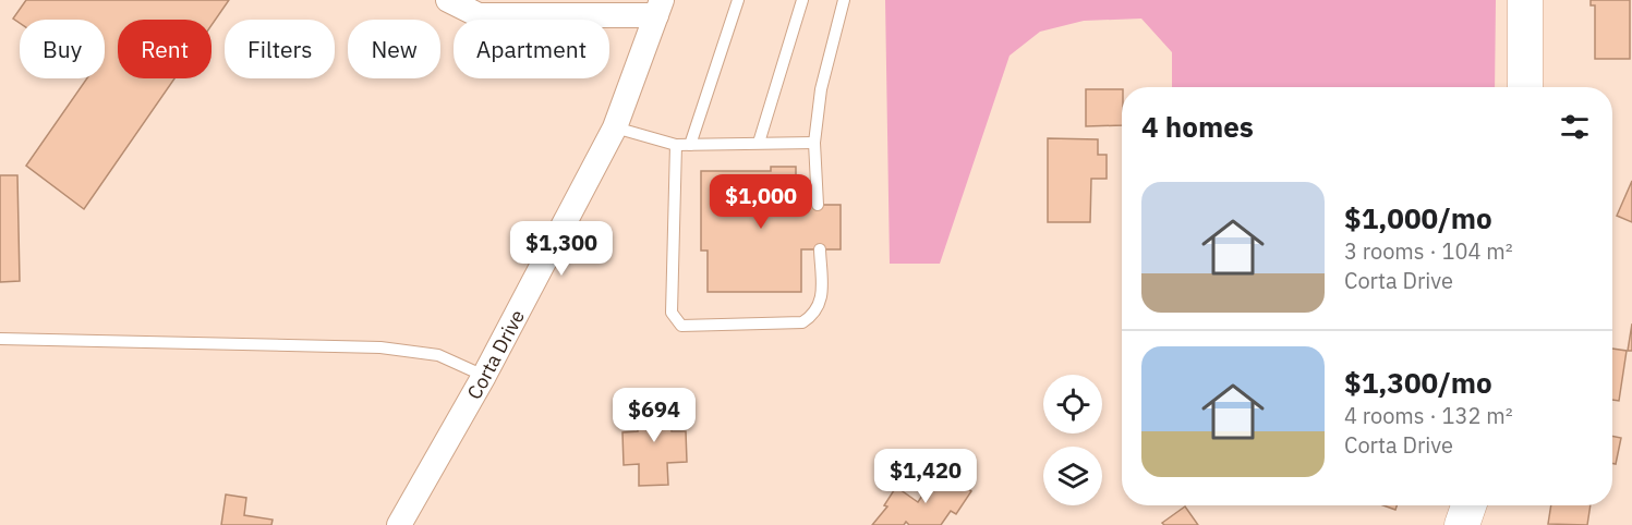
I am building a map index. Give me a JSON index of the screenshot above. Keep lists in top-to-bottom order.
{
  "streets": {
    "street": ["Corta Drive"]
  },
  "page": {
    "chip": [
      "Buy",
      "Rent",
      "Filters",
      "New",
      "Apartment"
    ],
    "heading": "4 homes",
    "list": [
      {
        "name": "$1,000/mo",
        "note": "3 rooms · 104 m² · Corta Drive"
      },
      {
        "name": "$1,300/mo",
        "note": "4 rooms · 132 m² · Corta Drive"
      }
    ],
    "price": [
      "$1,000",
      "$1,300",
      "$694",
      "$1,420"
    ]
  }
}
